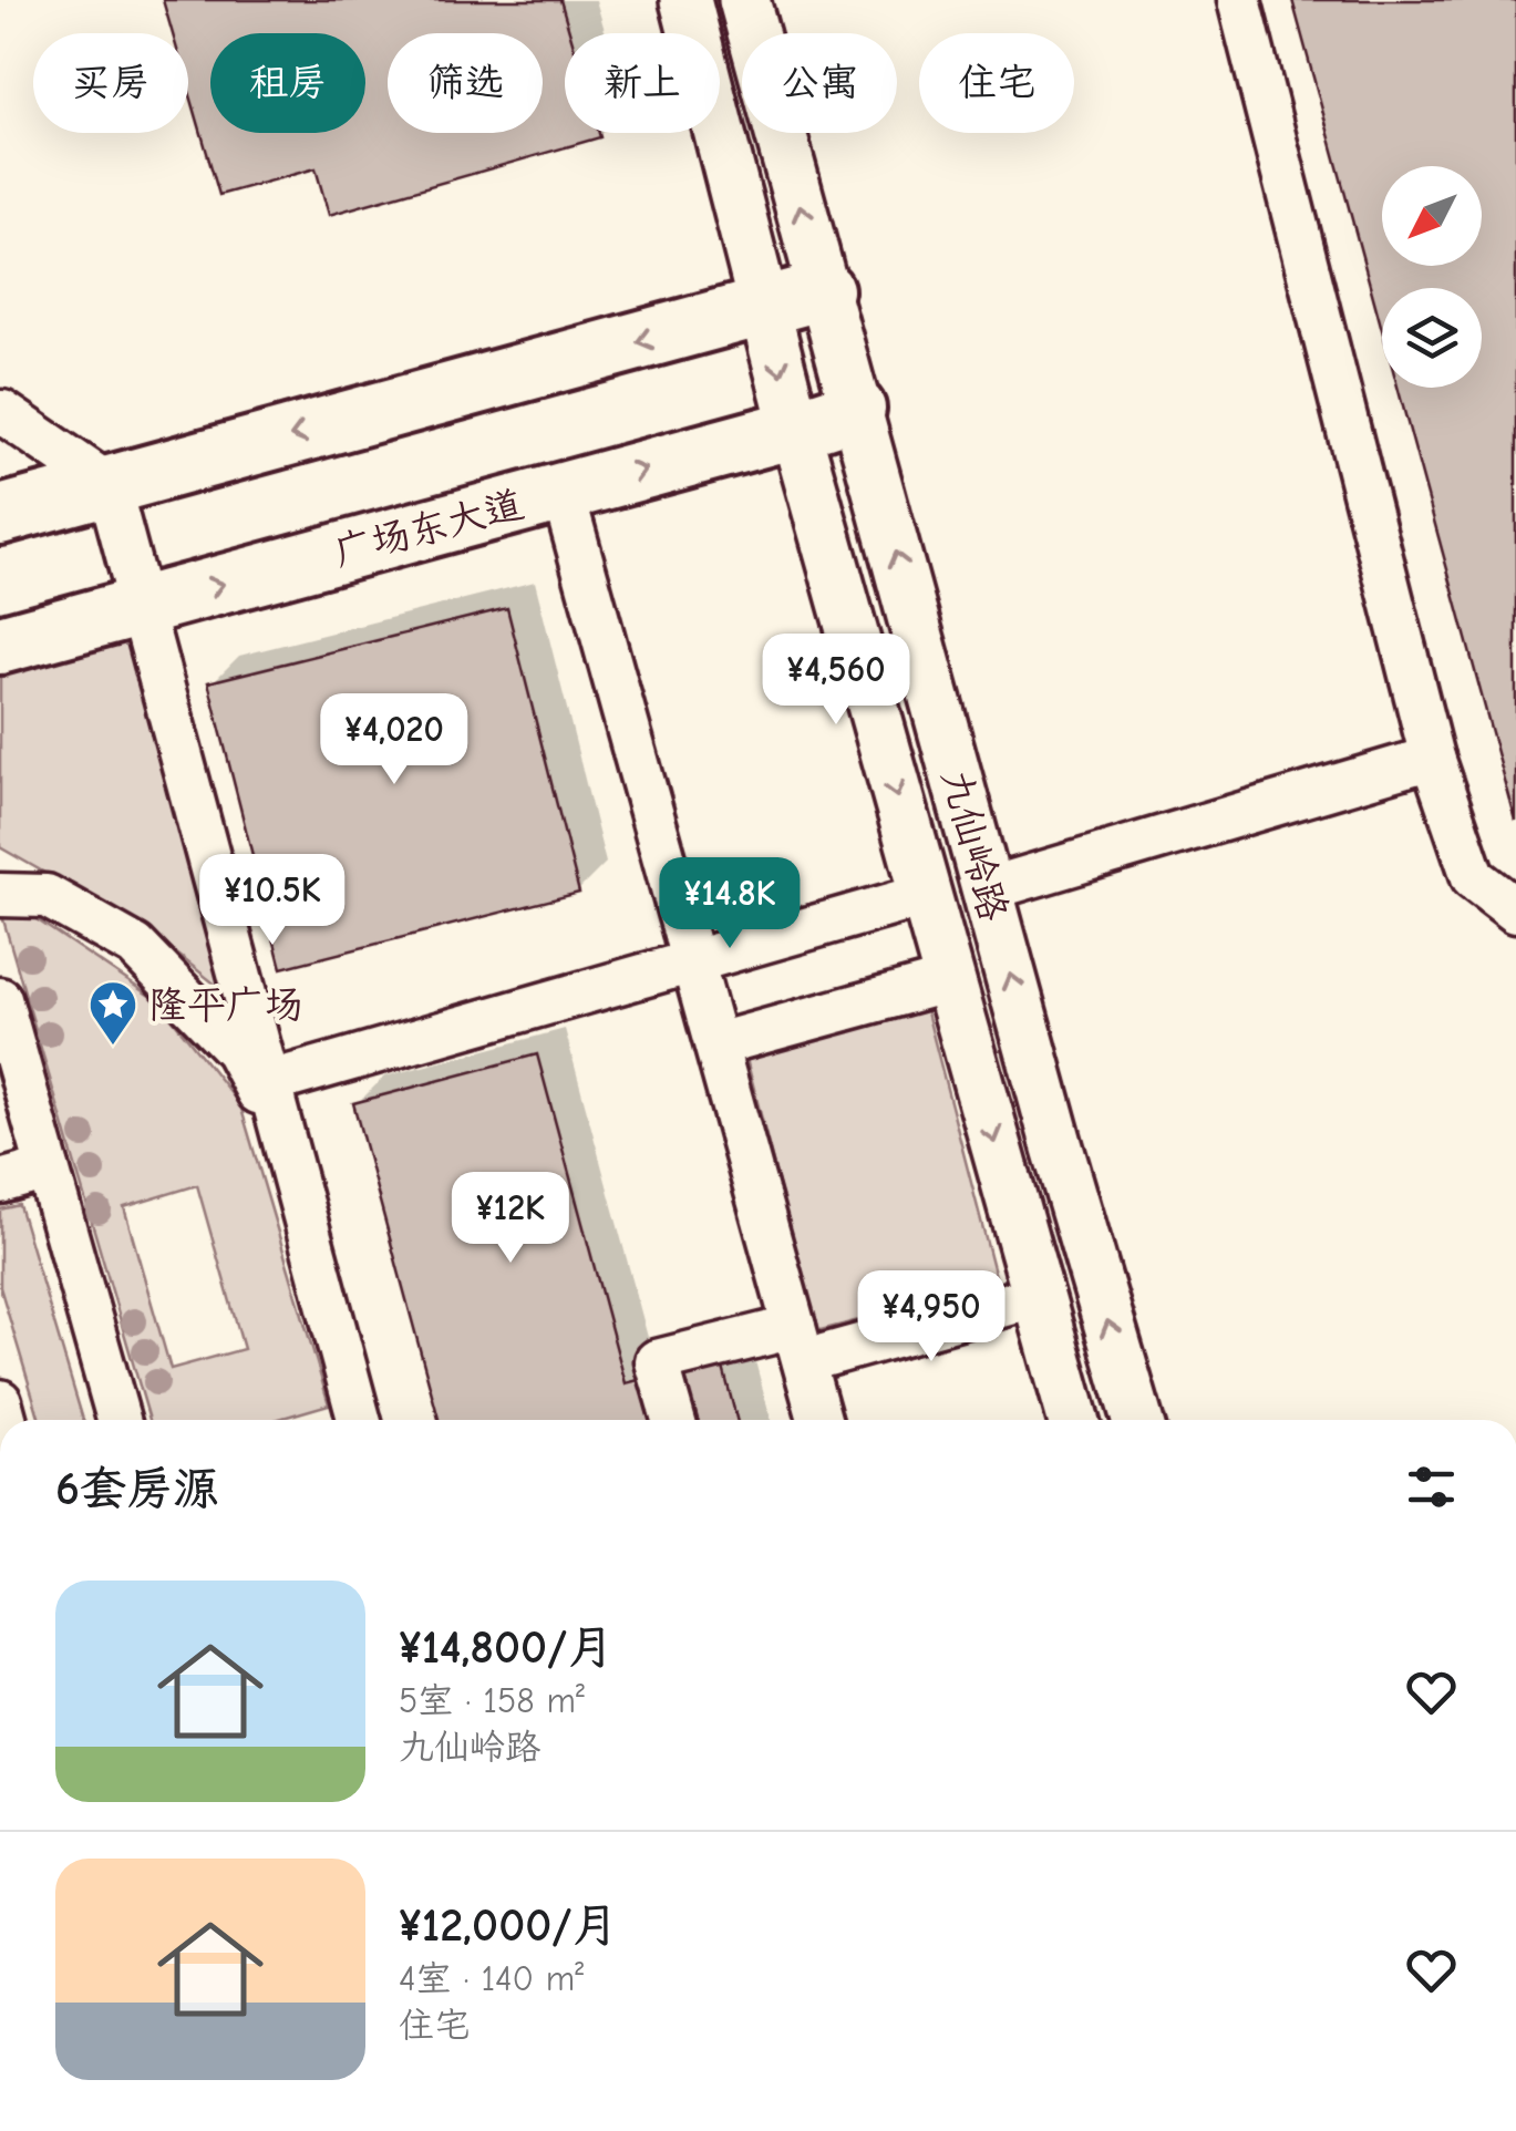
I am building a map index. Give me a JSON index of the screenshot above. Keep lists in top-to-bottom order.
{
  "streets": {
    "main road": ["广场东大道"],
    "street": ["九仙岭路"]
  },
  "crossings": [
    ["广场东大道", "九仙岭路"]
  ],
  "places": {
    "place": ["隆平广场"]
  },
  "north": "bottom left",
  "page": {
    "chip": [
      "买房",
      "租房",
      "筛选",
      "新上",
      "公寓",
      "住宅"
    ],
    "price": [
      "¥4,560",
      "¥4,020",
      "¥10.5K",
      "¥14.8K",
      "¥12K",
      "¥4,950"
    ],
    "heading": "6套房源",
    "list": [
      {
        "name": "¥14,800/月",
        "note": "5室 · 158 m² · 九仙岭路"
      },
      {
        "name": "¥12,000/月",
        "note": "4室 · 140 m² · 住宅"
      }
    ]
  }
}
